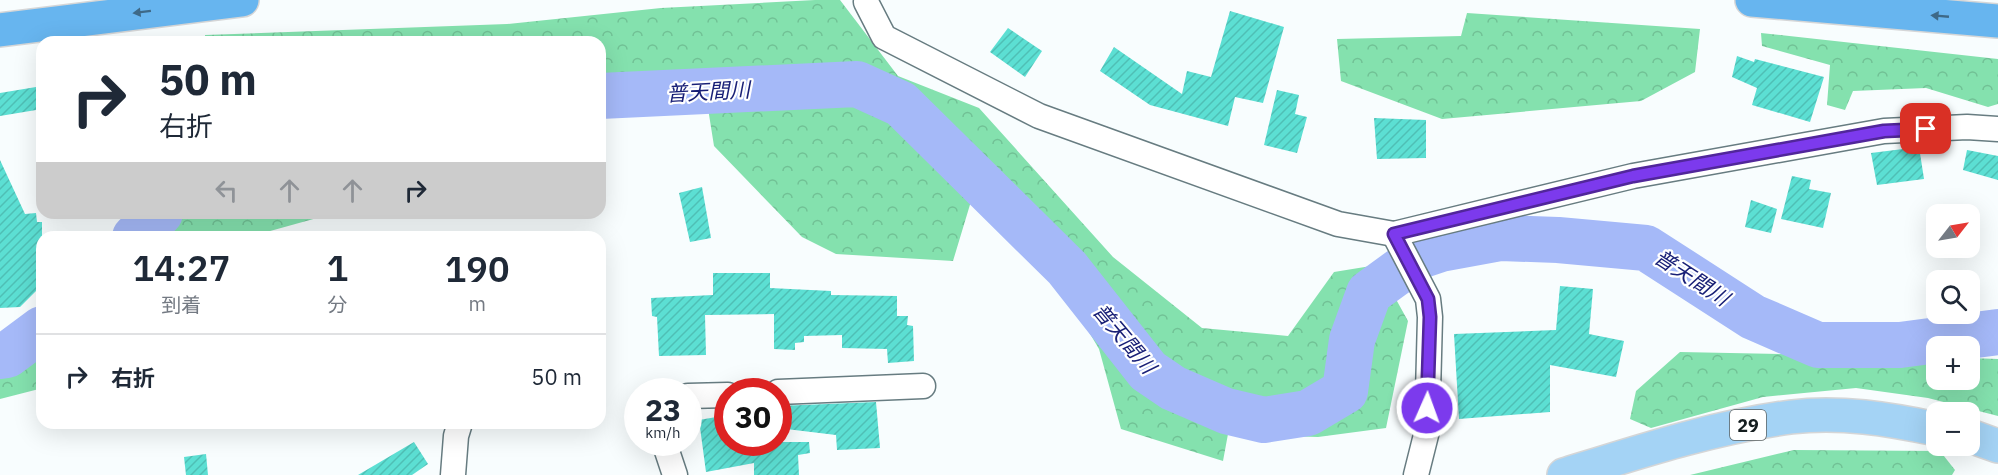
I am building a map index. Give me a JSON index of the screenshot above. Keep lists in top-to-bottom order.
{
  "streets": {
    "main road": ["29"]
  },
  "water": ["普天間川"],
  "north": "top right",
  "page": {
    "turn": ["50 m", "右折"],
    "map_buttons": ["+", "−"],
    "eta": [
      "14:27",
      "到着",
      "1",
      "分",
      "190",
      "m"
    ],
    "list": [
      {
        "name": "右折",
        "value": "50 m"
      }
    ],
    "speed": "23 km/h",
    "limit": "30"
  }
}
